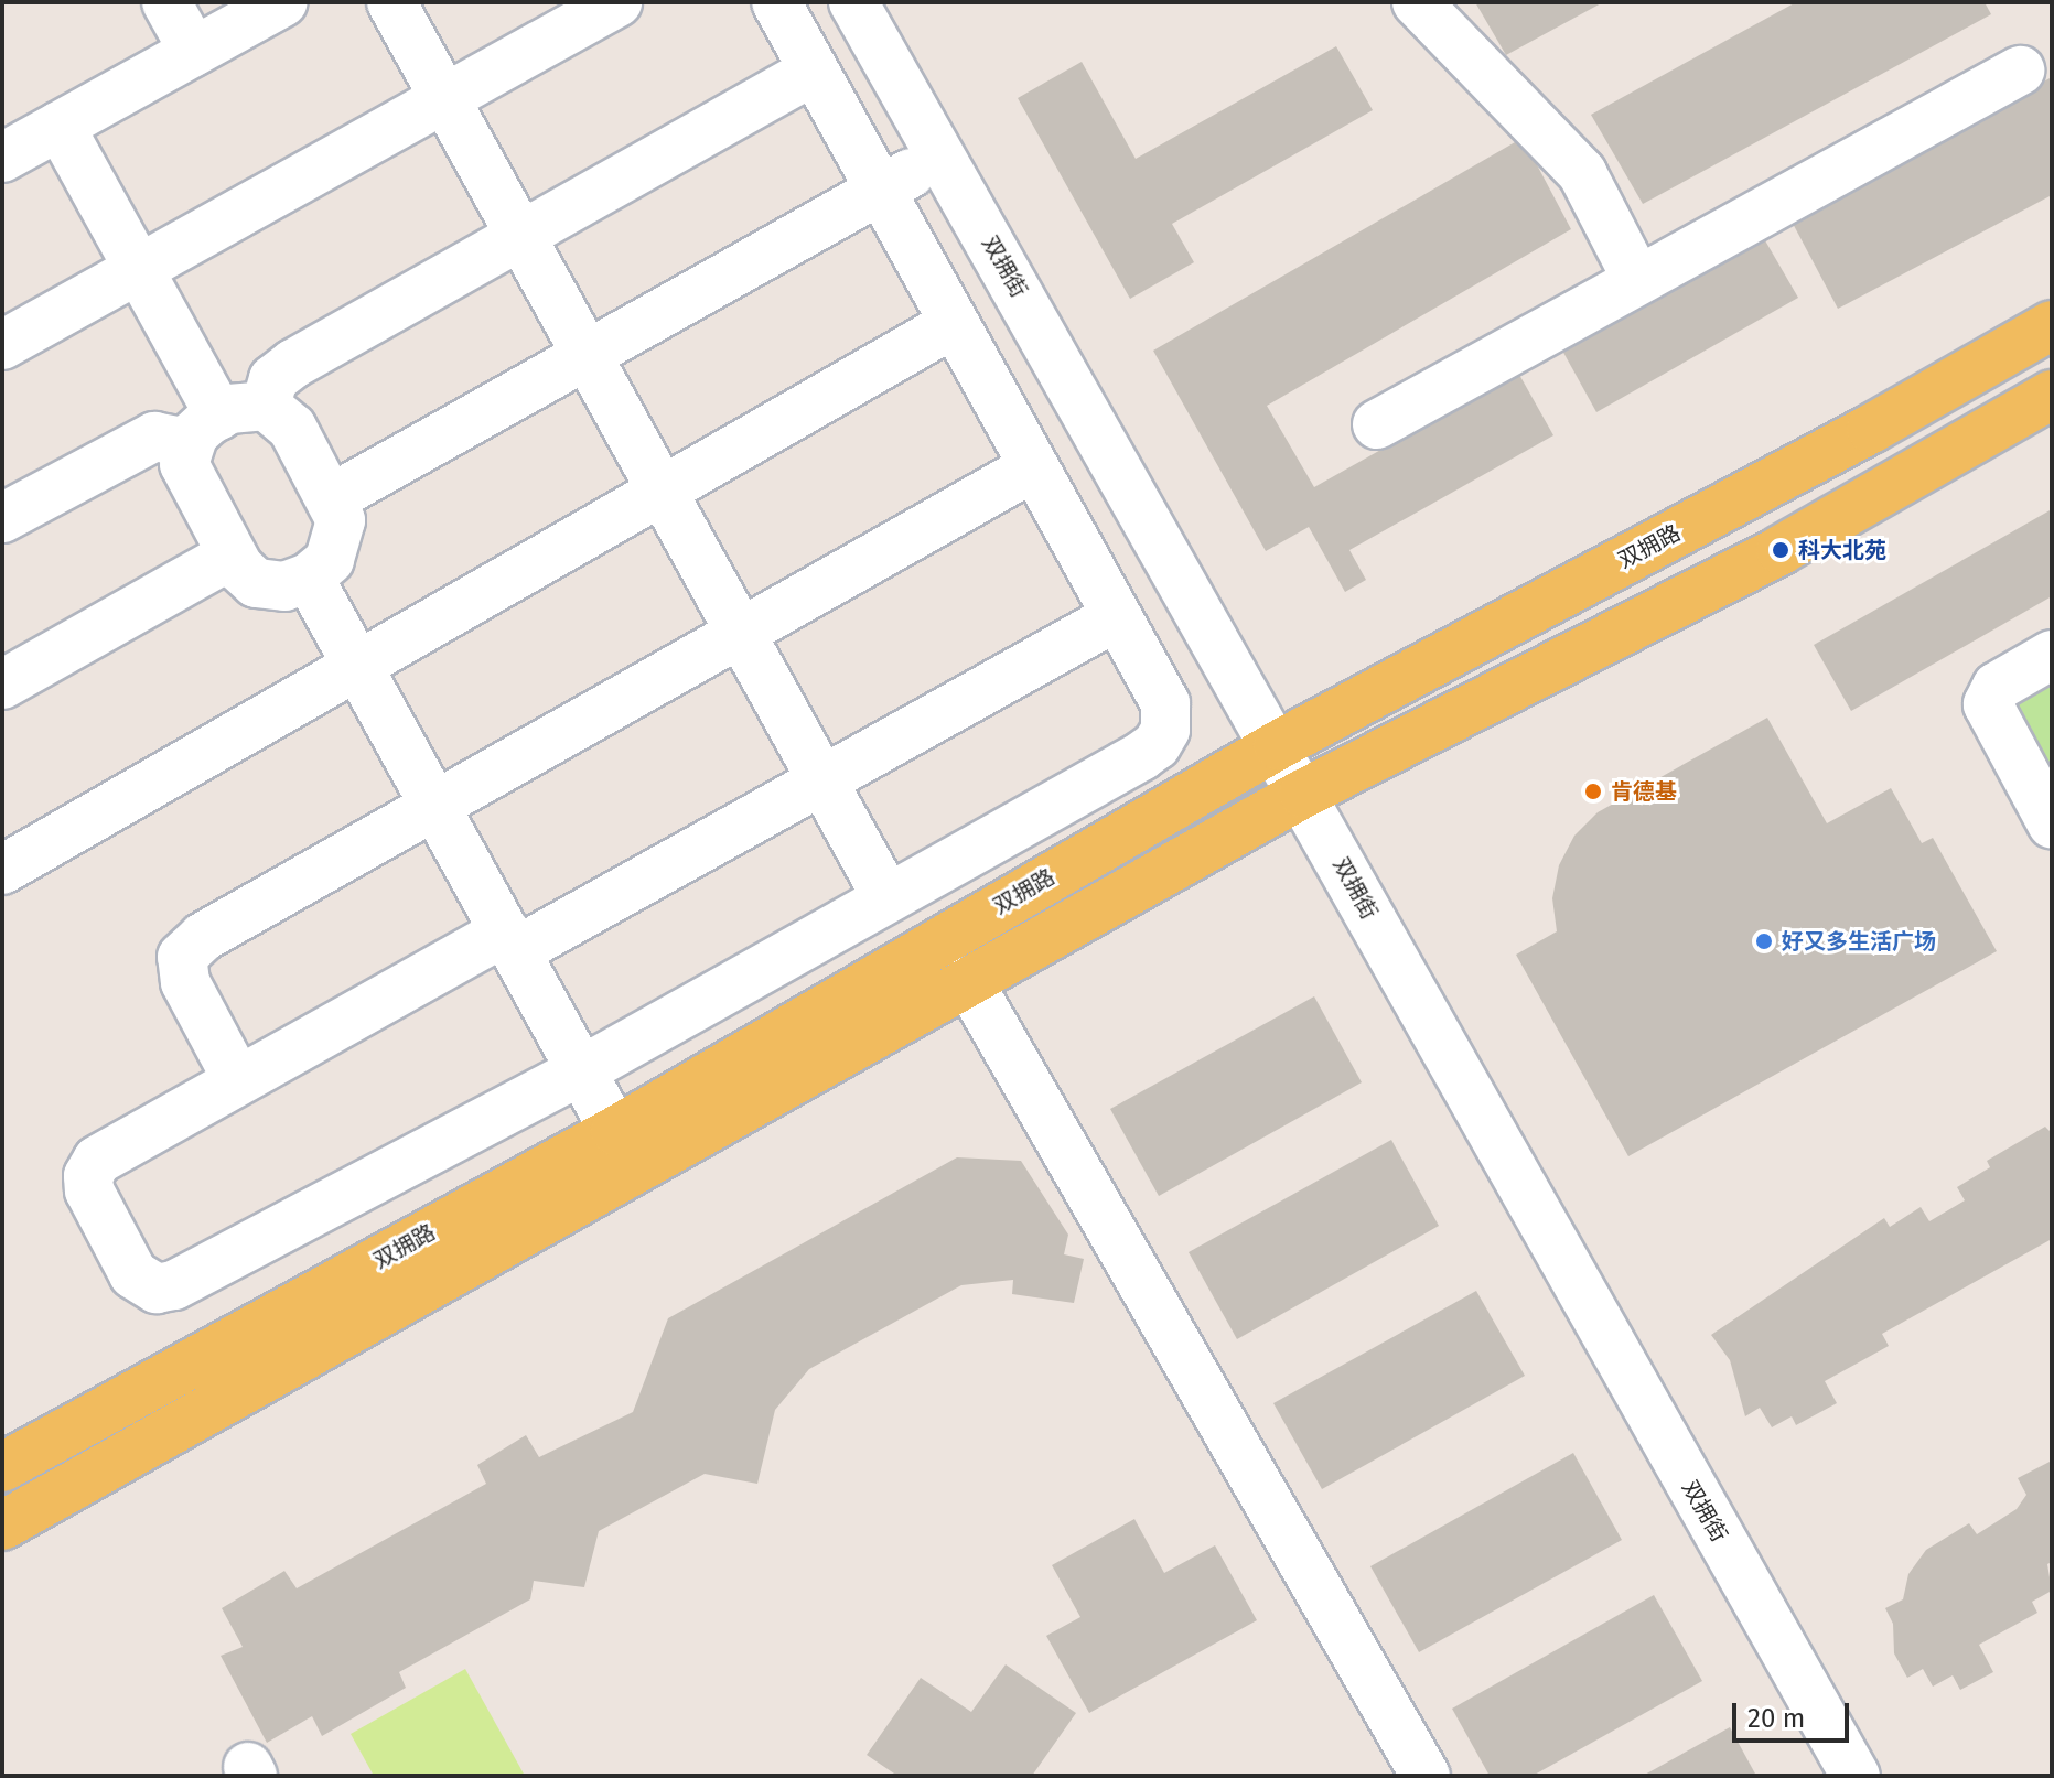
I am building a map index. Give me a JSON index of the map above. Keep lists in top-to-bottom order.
{
  "streets": {
    "main road": ["双拥路"],
    "street": ["双拥街"]
  },
  "crossings": [
    ["双拥街", "双拥路"]
  ],
  "places": ["科大北苑", "肯德基", "好又多生活广场"],
  "scale_bar": "20 m"
}
